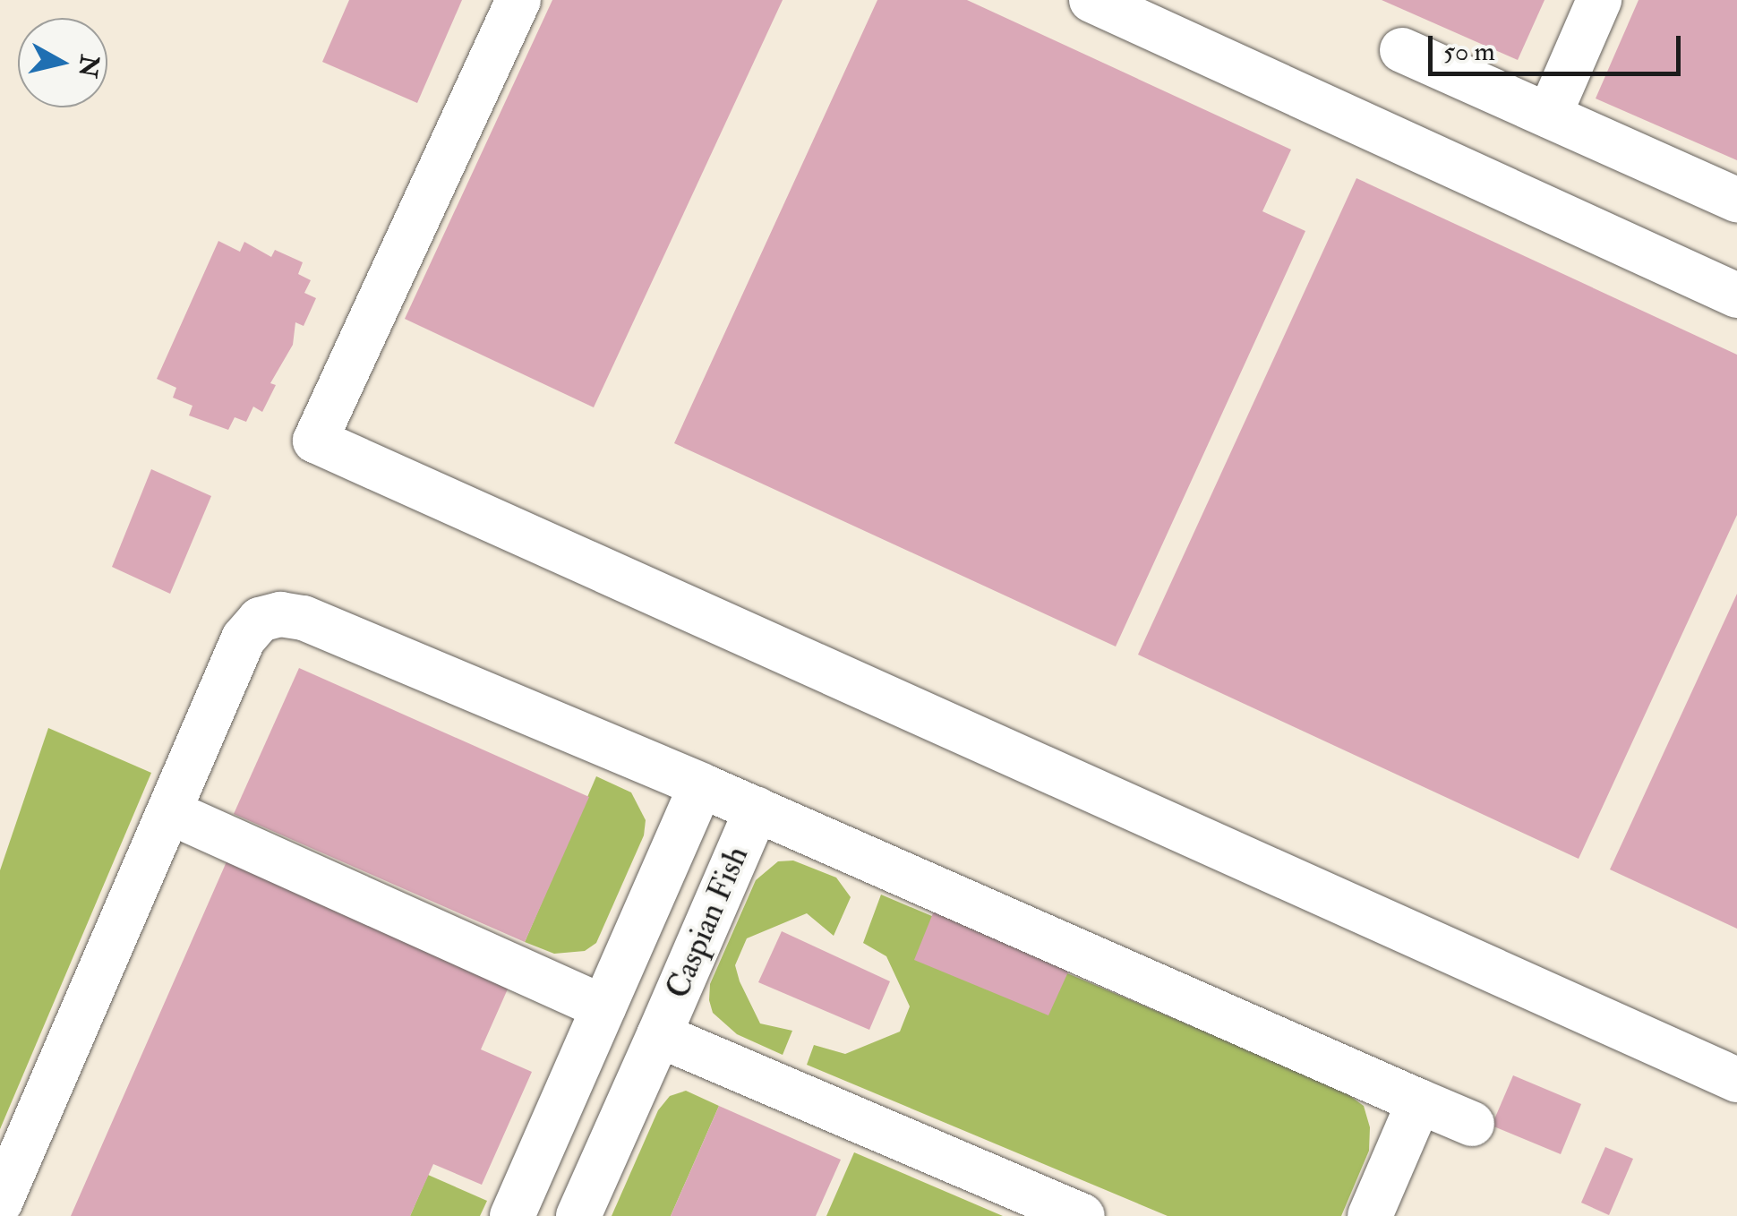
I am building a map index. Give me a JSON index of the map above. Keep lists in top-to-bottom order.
{
  "streets": {
    "street": ["Caspian Fish"]
  },
  "scale_bar": "50 m",
  "north": "right"
}
